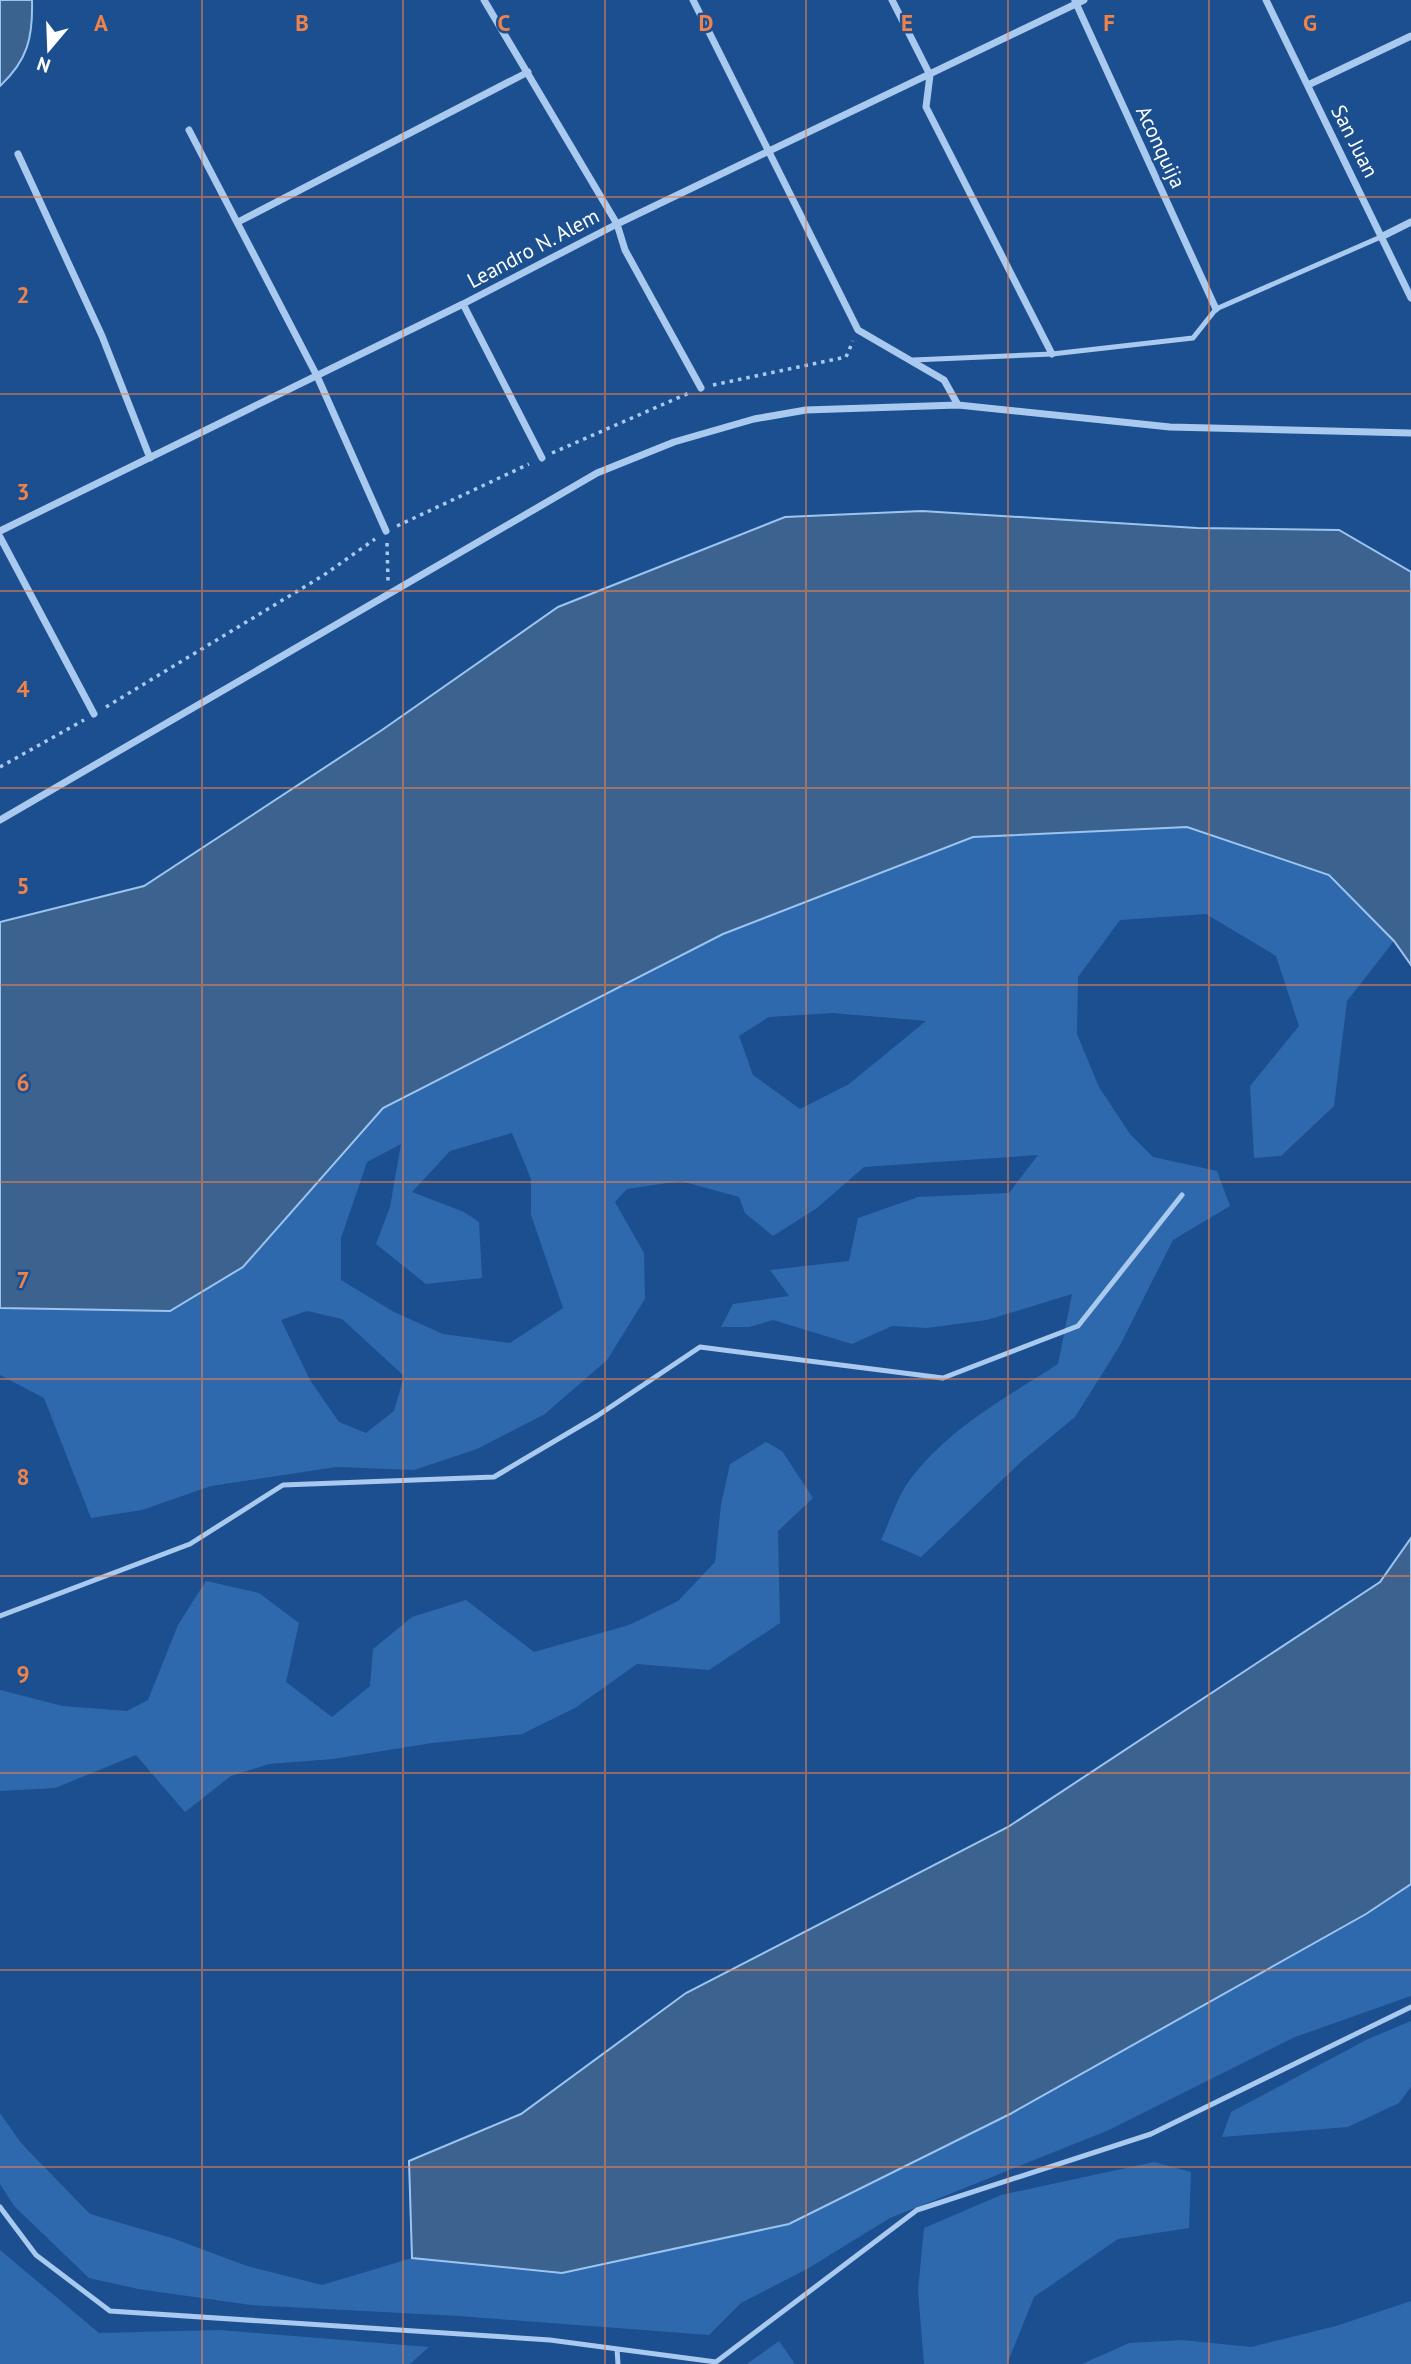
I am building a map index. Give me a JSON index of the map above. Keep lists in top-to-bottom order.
{
  "streets": {
    "street": ["San Juan", "Aconquija", "Leandro N. Alem"]
  },
  "crossings": [
    ["Aconquija", "Leandro N. Alem"]
  ],
  "north": "bottom",
  "grid": {
    "columns": [
      "A",
      "B",
      "C",
      "D",
      "E",
      "F",
      "G"
    ],
    "rows": [
      "2",
      "3",
      "4",
      "5",
      "6",
      "7",
      "8",
      "9"
    ]
  }
}
